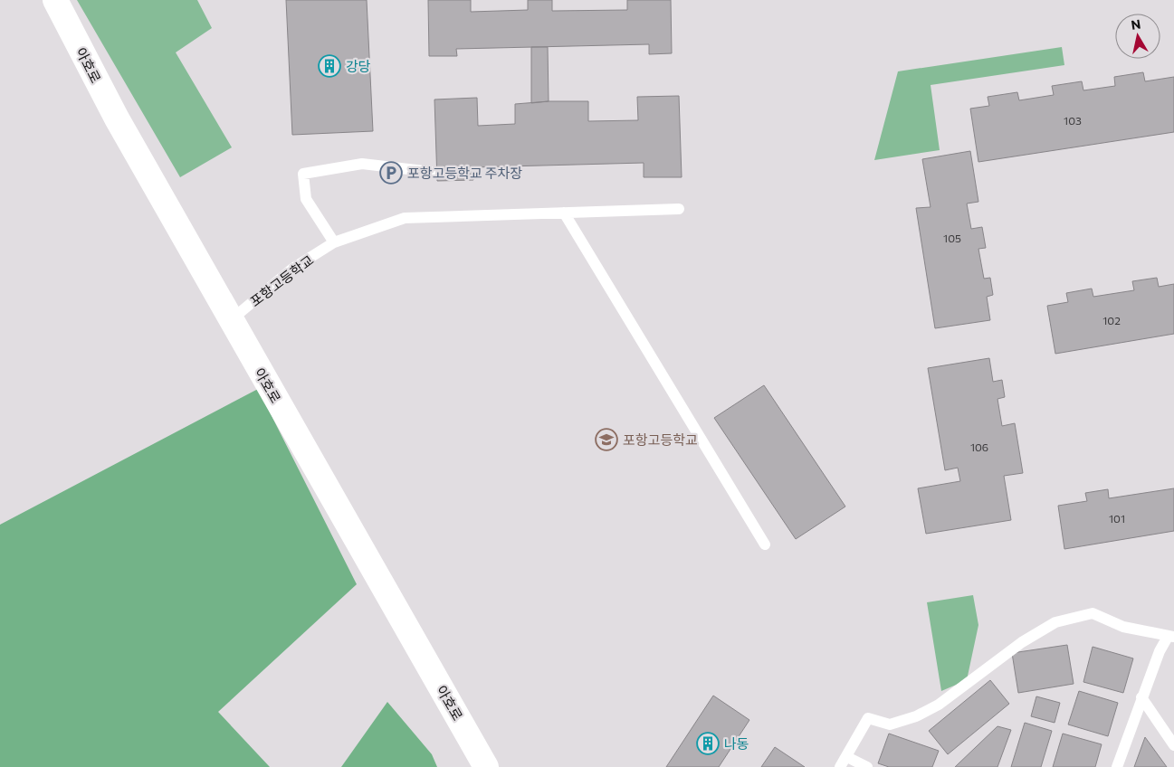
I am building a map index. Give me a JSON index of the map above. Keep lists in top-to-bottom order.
{
  "streets": {
    "main road": ["아호로"],
    "lane": ["포항고등학교"]
  },
  "crossings": [
    ["아호로", "포항고등학교"]
  ],
  "places": {
    "building": ["강당", "나동"],
    "parking": ["포항고등학교 주차장"],
    "school or university": ["포항고등학교"]
  },
  "house_numbers": [
    "103",
    "105",
    "102",
    "106",
    "101"
  ],
  "north": "top"
}
